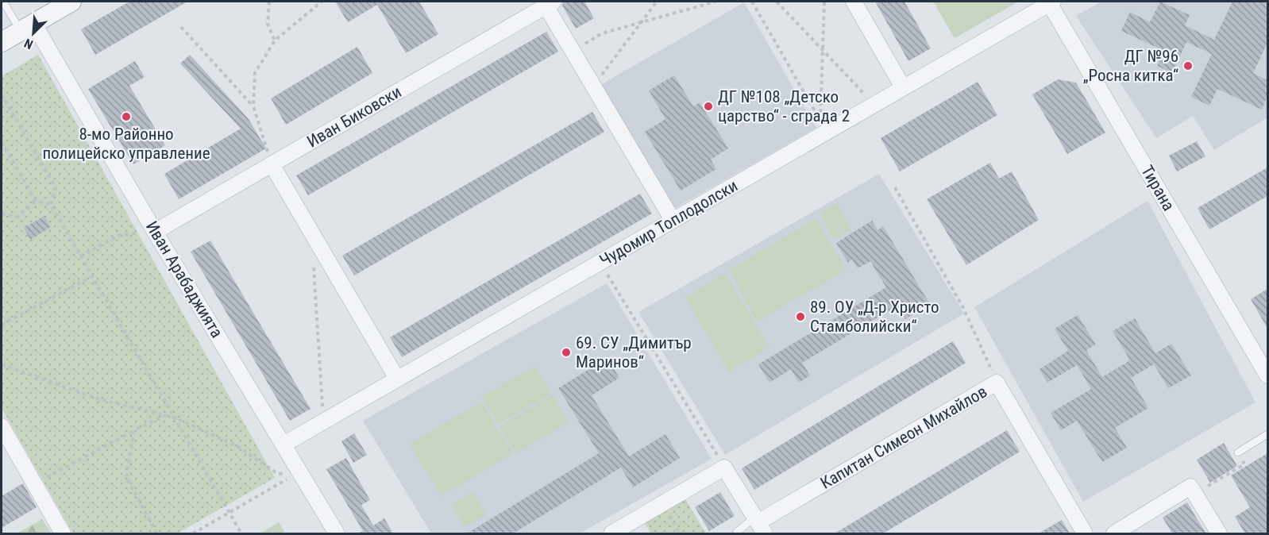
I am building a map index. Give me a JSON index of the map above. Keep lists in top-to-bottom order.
{
  "streets": {
    "street": [
      "Иван Биковски",
      "Тирана",
      "Чудомир Топлодолски",
      "Иван Арабаджията",
      "Капитан Симеон Михайлов"
    ]
  },
  "crossings": [
    ["Иван Биковски", "Иван Арабаджията"],
    ["Тирана", "Чудомир Топлодолски"],
    ["Чудомир Топлодолски", "Иван Арабаджията"]
  ],
  "places": [
    "ДГ №96 „Росна китка“",
    "ДГ №108 „Детско царство“ - сграда 2",
    "8-мо Районно полицейско управление",
    "89. ОУ „Д-р Христо Стамболийски“",
    "69. СУ „Димитър Маринов“"
  ],
  "north": "bottom left"
}
